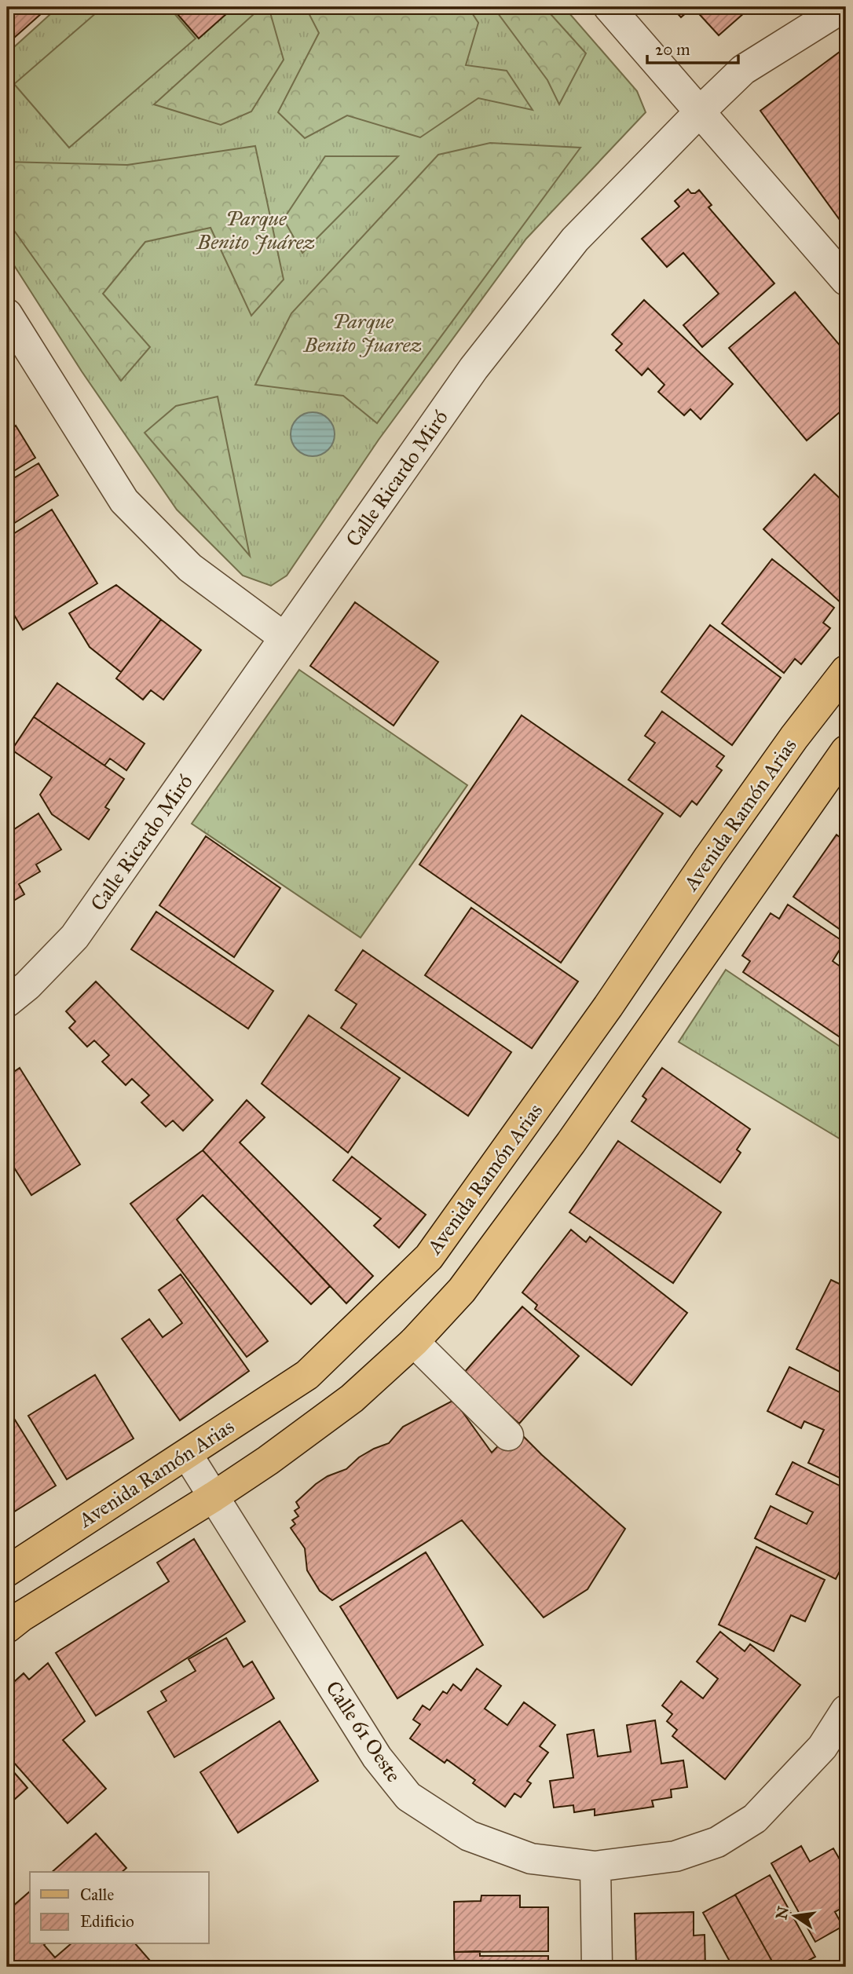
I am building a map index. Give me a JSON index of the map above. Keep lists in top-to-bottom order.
{
  "streets": {
    "main road": ["Avenida Ramón Arias"],
    "street": ["Calle Ricardo Miró", "Calle 61 Oeste"]
  },
  "crossings": [
    ["Avenida Ramón Arias", "Calle 61 Oeste"]
  ],
  "parks": ["Parque Benito Juárez", "Parque Benito Juarez"],
  "legend": ["Calle", "Edificio"],
  "scale_bar": "20 m",
  "north": "left"
}
